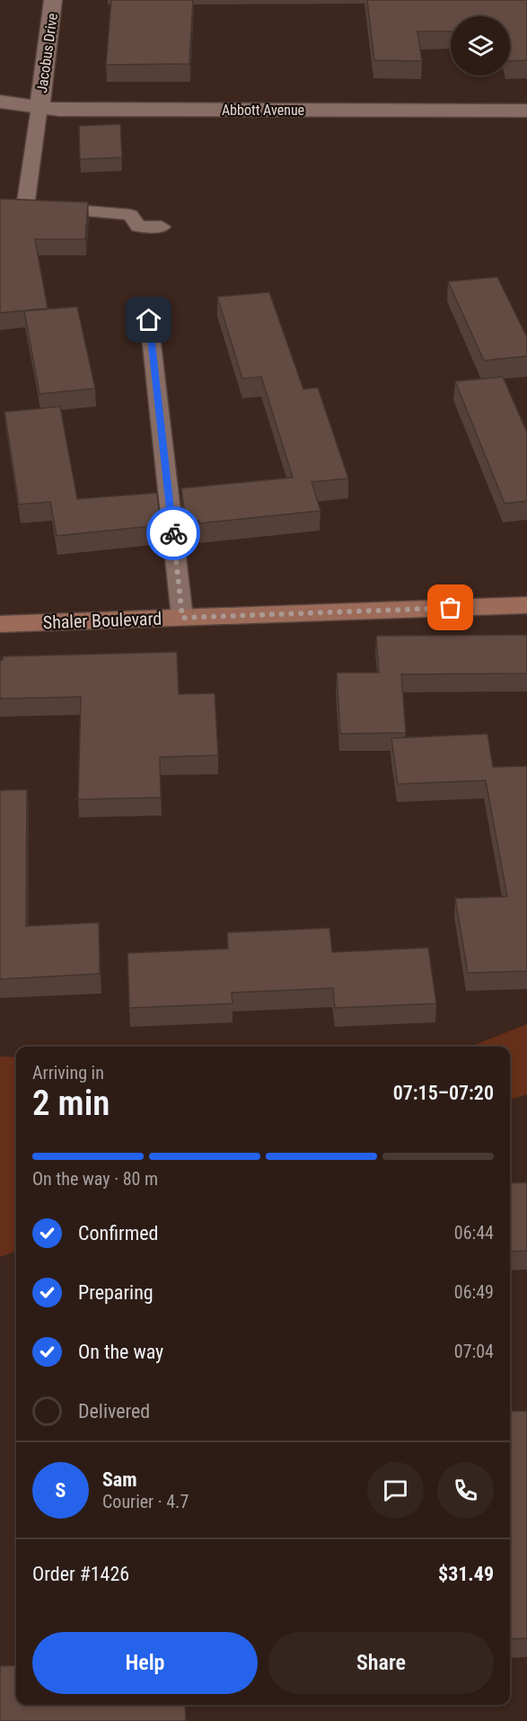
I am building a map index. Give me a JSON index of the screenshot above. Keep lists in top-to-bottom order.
{
  "streets": {
    "street": ["Jacobus Drive", "Abbott Avenue", "Shaler Boulevard"]
  },
  "crossings": [
    ["Jacobus Drive", "Abbott Avenue"]
  ],
  "page": {
    "heading": ["2 min", "Arriving in", "07:15–07:20"],
    "panel": [
      "Sam",
      "Courier · 4.7",
      "Order #1426",
      "$31.49"
    ],
    "bar": "On the way · 80 m",
    "list": [
      ["Confirmed", "06:44"],
      ["Preparing", "06:49"],
      ["On the way", "07:04"],
      "Delivered"
    ],
    "round": "S",
    "buttons": ["Help", "Share"]
  }
}
